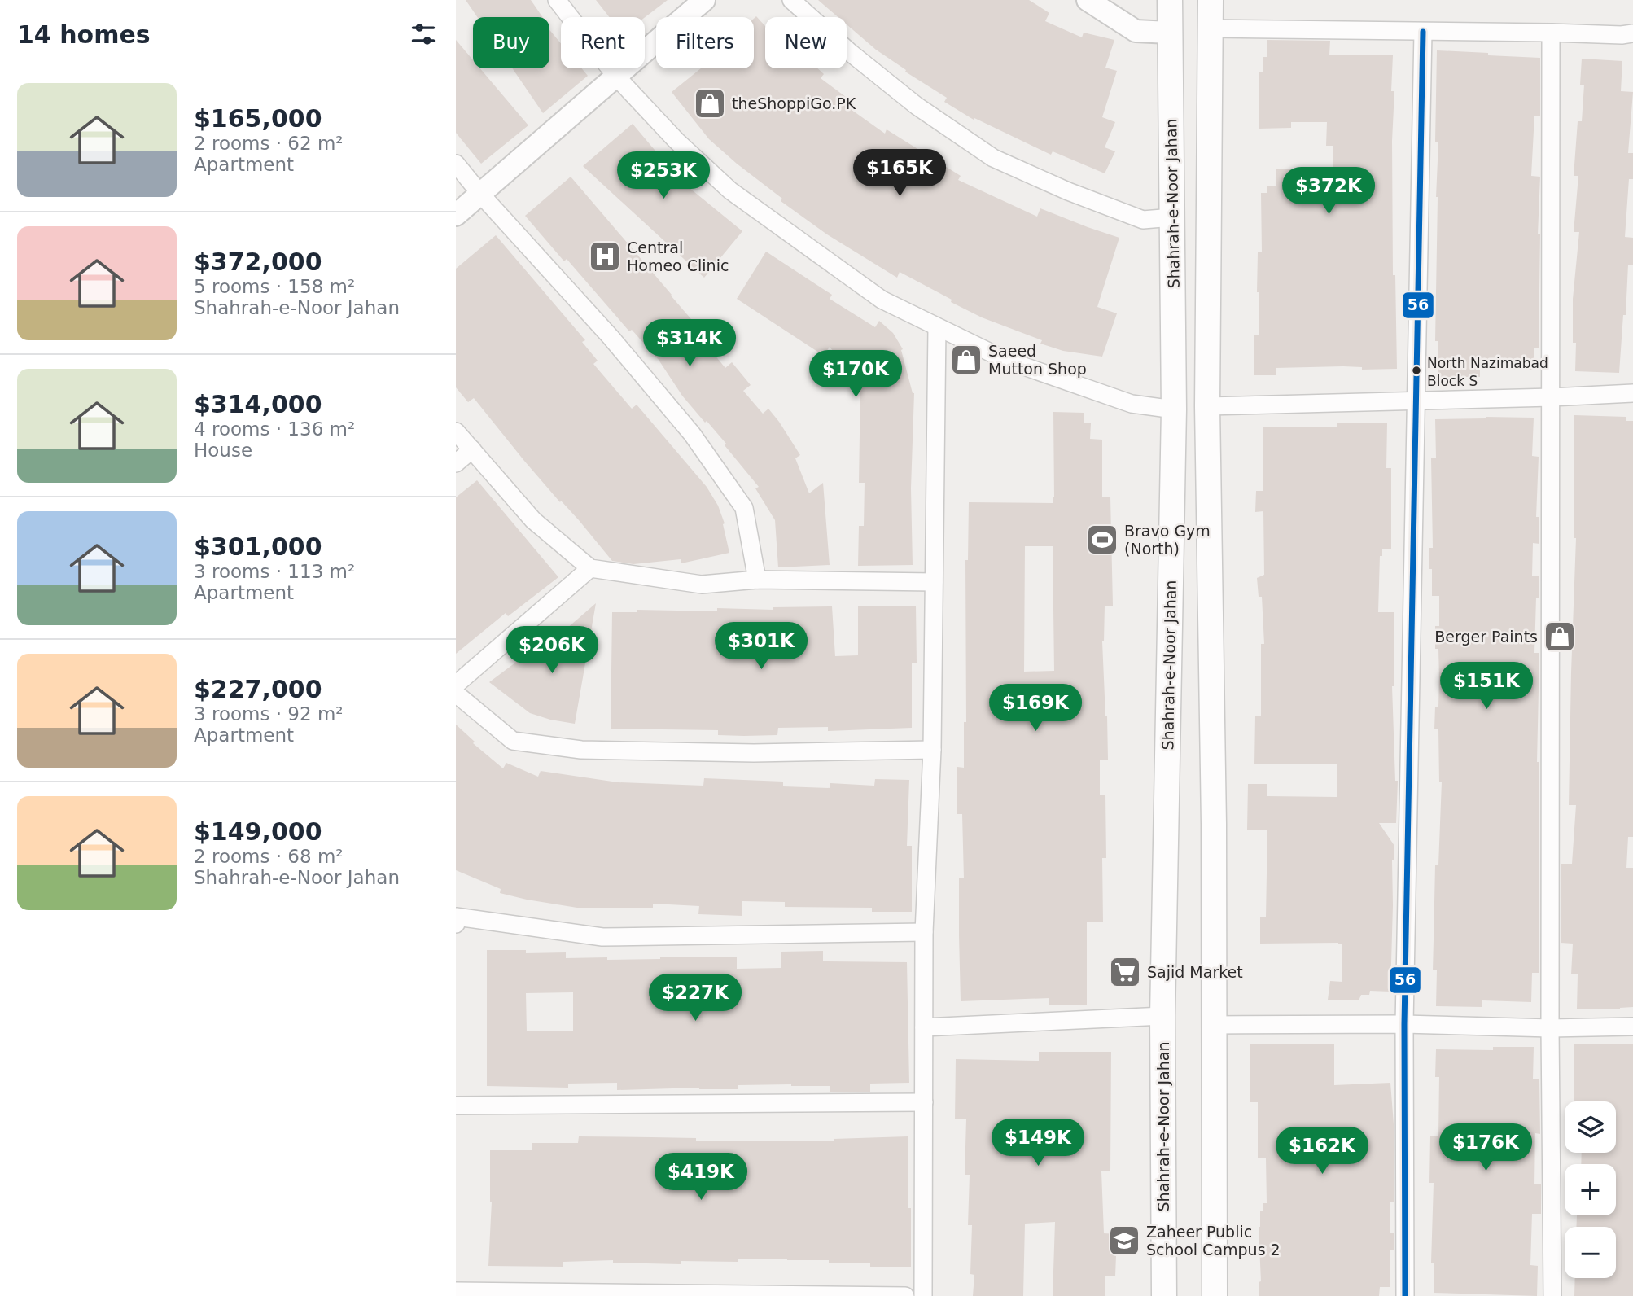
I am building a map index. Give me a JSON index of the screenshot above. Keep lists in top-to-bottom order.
{
  "streets": {
    "main road": ["Shahrah-e-Noor Jahan"]
  },
  "places": {
    "shop": ["theShoppiGo.PK", "Saeed Mutton Shop", "Berger Paints"],
    "hospital": ["Central Homeo Clinic"],
    "other": ["North Nazimabad Block S"],
    "sports": ["Bravo Gym (North)"],
    "supermarket": ["Sajid Market"],
    "school or university": ["Zaheer Public School Campus 2"]
  },
  "lines": ["transit line 56"],
  "page": {
    "heading": "14 homes",
    "chip": [
      "Buy",
      "Rent",
      "Filters",
      "New"
    ],
    "list": [
      {
        "name": "$165,000",
        "note": "2 rooms · 62 m² · Apartment"
      },
      {
        "name": "$372,000",
        "note": "5 rooms · 158 m² · Shahrah-e-Noor Jahan"
      },
      {
        "name": "$314,000",
        "note": "4 rooms · 136 m² · House"
      },
      {
        "name": "$301,000",
        "note": "3 rooms · 113 m² · Apartment"
      },
      {
        "name": "$227,000",
        "note": "3 rooms · 92 m² · Apartment"
      },
      {
        "name": "$149,000",
        "note": "2 rooms · 68 m² · Shahrah-e-Noor Jahan"
      }
    ],
    "price": [
      "$165K",
      "$253K",
      "$372K",
      "$314K",
      "$170K",
      "$301K",
      "$206K",
      "$151K",
      "$169K",
      "$227K",
      "$149K",
      "$176K",
      "$162K",
      "$419K"
    ],
    "map_buttons": ["+", "−"]
  }
}
